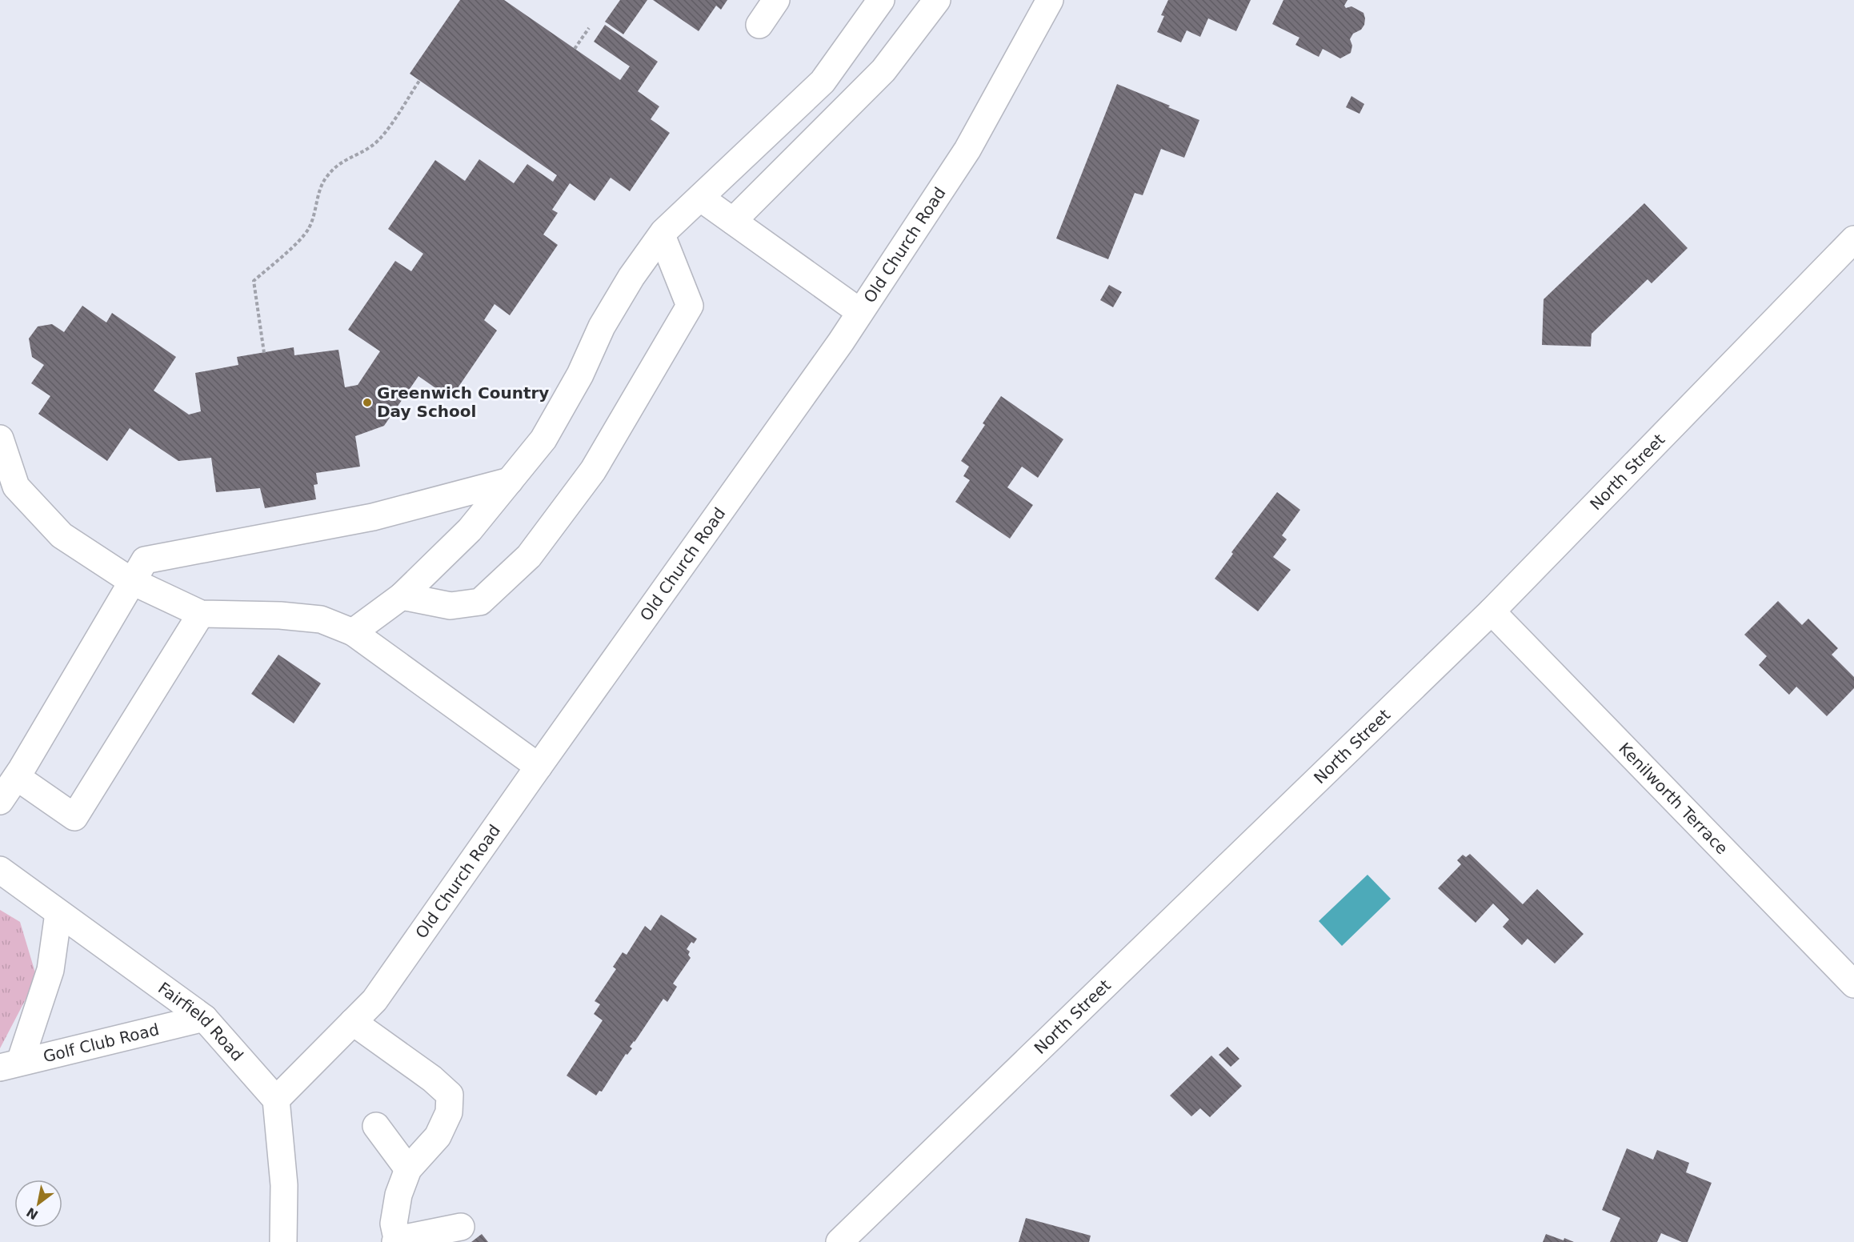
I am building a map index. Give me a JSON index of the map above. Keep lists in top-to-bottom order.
{
  "streets": {
    "street": [
      "Old Church Road",
      "North Street",
      "Kenilworth Terrace",
      "Fairfield Road",
      "Golf Club Road"
    ]
  },
  "crossings": [
    ["Old Church Road", "Fairfield Road"],
    ["North Street", "Kenilworth Terrace"],
    ["Fairfield Road", "Golf Club Road"]
  ],
  "places": ["Greenwich Country Day School"],
  "north": "bottom left"
}
